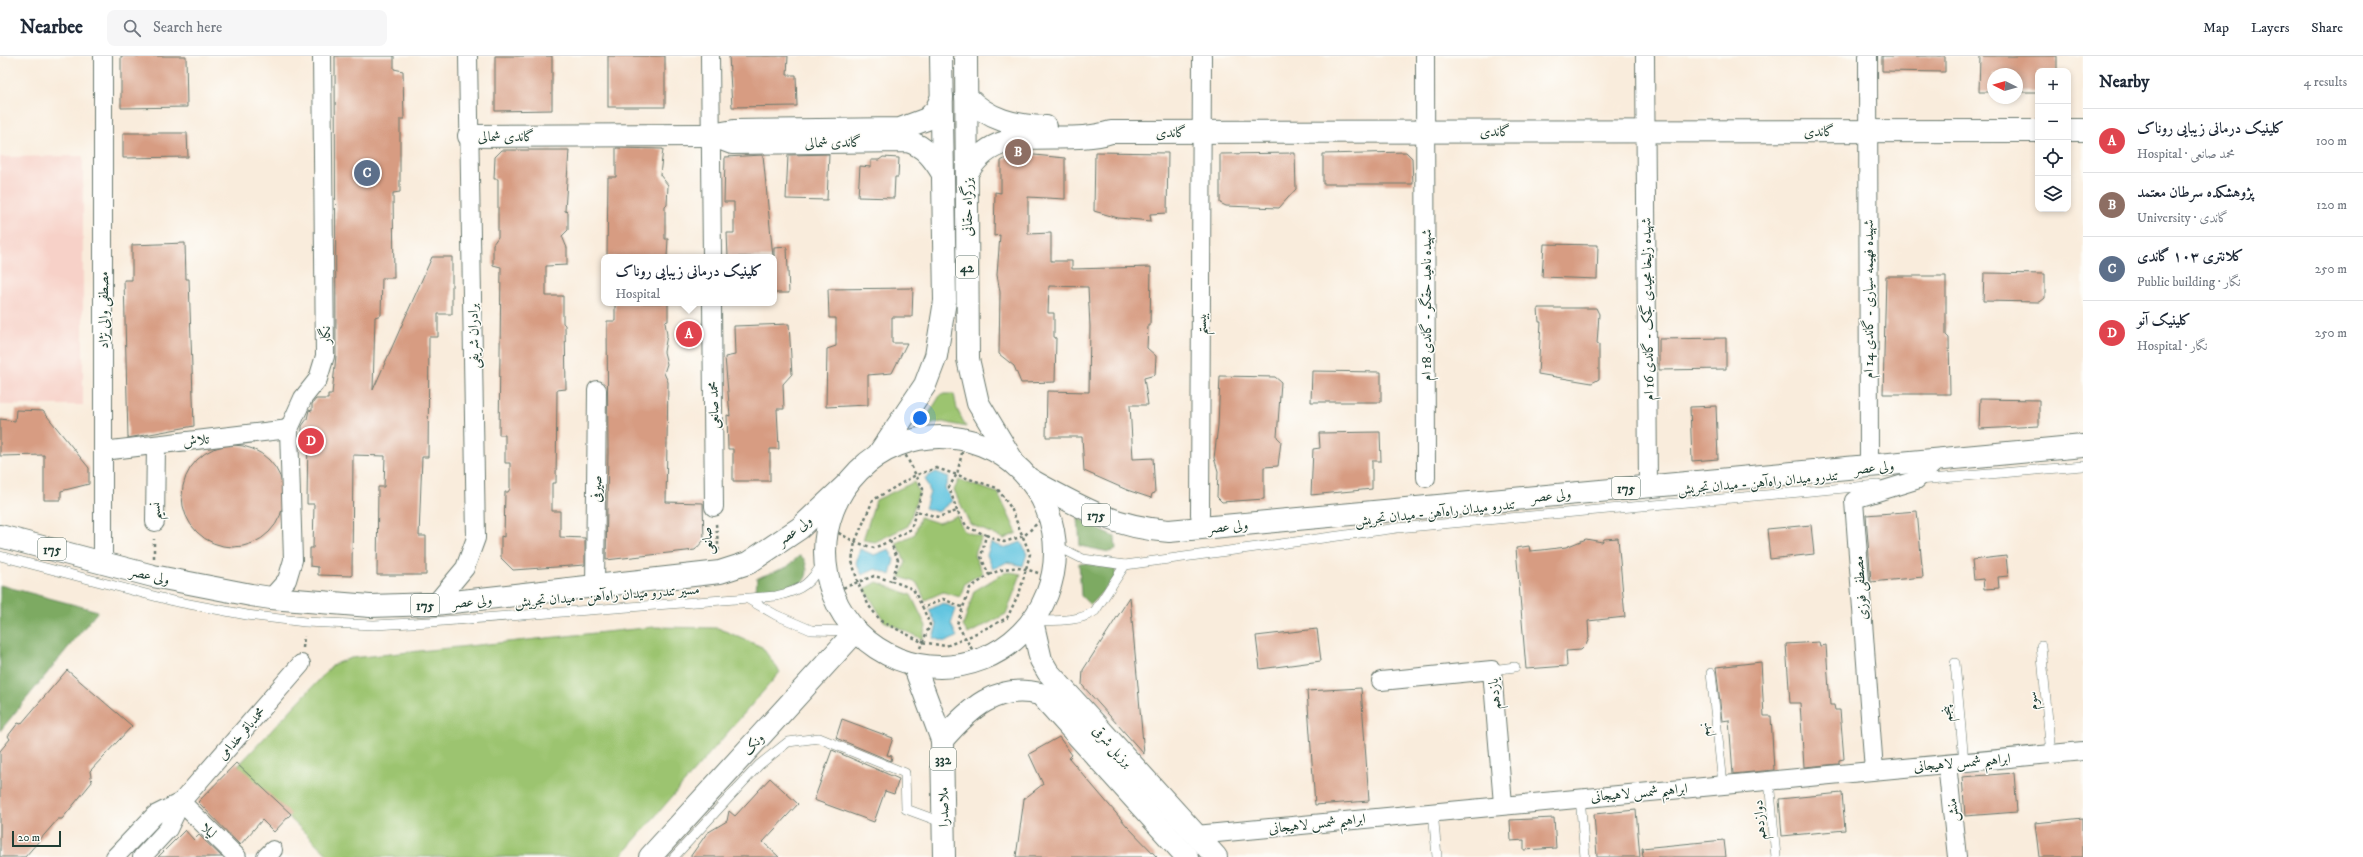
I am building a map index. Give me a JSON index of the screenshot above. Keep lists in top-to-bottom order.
{
  "streets": {
    "main road": [
      "گاندی",
      "گاندی شمالی",
      "بزرگراه حقانی",
      "42",
      "ولی عصر",
      "175",
      "ونک",
      "برزیل شرقی",
      "332",
      "ملاصدرا"
    ],
    "street": [
      "شهیده فهیمه سیاری - گاندی 14 ام",
      "شهیده ناهید حقگو - گاندی 18 ام",
      "شهیده زلیخا مجیدی گجک - گاندی 16 ام",
      "مصطفی والی نژاد",
      "بیستم",
      "نگار",
      "برادران شریفی",
      "محمد صانعی",
      "تلاش",
      "صیرفی",
      "نسیم",
      "مصطفی فوزی",
      "یازدهم",
      "محمدباقر خدامی",
      "ابراهیم شمس لاهیجانی",
      "منش",
      "لیلا"
    ],
    "lane": [
      "تندرو میدان راه‌آهن - میدان تجریش",
      "مسیر تندرو میدان راه‌آهن - میدان تجریش",
      "سوم",
      "پنجم",
      "نهم",
      "دوازدهم"
    ],
    "path": ["صانعی"]
  },
  "crossings": [
    ["گاندی", "بزرگراه حقانی"],
    ["گاندی", "شهیده فهیمه سیاری - گاندی 14 ام"],
    ["گاندی", "شهیده ناهید حقگو - گاندی 18 ام"],
    ["گاندی", "شهیده زلیخا مجیدی گجک - گاندی 16 ام"],
    ["گاندی", "بیستم"],
    ["گاندی شمالی", "بزرگراه حقانی"],
    ["گاندی شمالی", "برادران شریفی"],
    ["بزرگراه حقانی", "ولی عصر"],
    ["بزرگراه حقانی", "تندرو میدان راه‌آهن - میدان تجریش"],
    ["بزرگراه حقانی", "مسیر تندرو میدان راه‌آهن - میدان تجریش"],
    ["بزرگراه حقانی", "ونک"],
    ["بزرگراه حقانی", "برزیل شرقی"],
    ["بزرگراه حقانی", "ملاصدرا"],
    ["شهیده فهیمه سیاری - گاندی 14 ام", "ولی عصر"],
    ["شهیده زلیخا مجیدی گجک - گاندی 16 ام", "ولی عصر"],
    ["مصطفی والی نژاد", "تلاش"],
    ["مصطفی والی نژاد", "ولی عصر"],
    ["نگار", "تلاش"],
    ["نگار", "ولی عصر"],
    ["برادران شریفی", "ولی عصر"],
    ["محمد صانعی", "صانعی"],
    ["تلاش", "نسیم"],
    ["ولی عصر", "صیرفی"],
    ["ولی عصر", "نسیم"],
    ["ولی عصر", "صانعی"],
    ["ولی عصر", "مصطفی فوزی"],
    ["تندرو میدان راه‌آهن - میدان تجریش", "مصطفی فوزی"],
    ["مصطفی فوزی", "ابراهیم شمس لاهیجانی"],
    ["یازدهم", "ابراهیم شمس لاهیجانی"],
    ["سوم", "ابراهیم شمس لاهیجانی"],
    ["پنجم", "ابراهیم شمس لاهیجانی"],
    ["پنجم", "منش"],
    ["نهم", "ابراهیم شمس لاهیجانی"],
    ["محمدباقر خدامی", "لیلا"],
    ["برزیل شرقی", "ابراهیم شمس لاهیجانی"],
    ["برزیل شرقی", "ملاصدرا"],
    ["ابراهیم شمس لاهیجانی", "منش"],
    ["ابراهیم شمس لاهیجانی", "دوازدهم"]
  ],
  "scale_bar": "20 m",
  "north": "left",
  "page": {
    "header": "Nearbee",
    "search": "Search here",
    "nav": ["Map", "Layers", "Share"],
    "heading": ["Nearby", "4 results"],
    "map_buttons": ["+", "−"],
    "list": [
      {
        "mark": "A",
        "name": "کلینیک درمانی زیبایی روناک",
        "note": "Hospital · محمد صانعی",
        "value": "100 m"
      },
      {
        "mark": "B",
        "name": "پژوهشکده سرطان معتمد",
        "note": "University · گاندی",
        "value": "120 m"
      },
      {
        "mark": "C",
        "name": "کلانتری ۱۰۳ گاندی",
        "note": "Public building · نگار",
        "value": "250 m"
      },
      {
        "mark": "D",
        "name": "کلینیک آنو",
        "note": "Hospital · نگار",
        "value": "250 m"
      }
    ],
    "pins": [
      "B",
      "C",
      "A",
      "D"
    ],
    "popup": ["کلینیک درمانی زیبایی روناک", "Hospital"],
    "scale": "20 m"
  }
}
